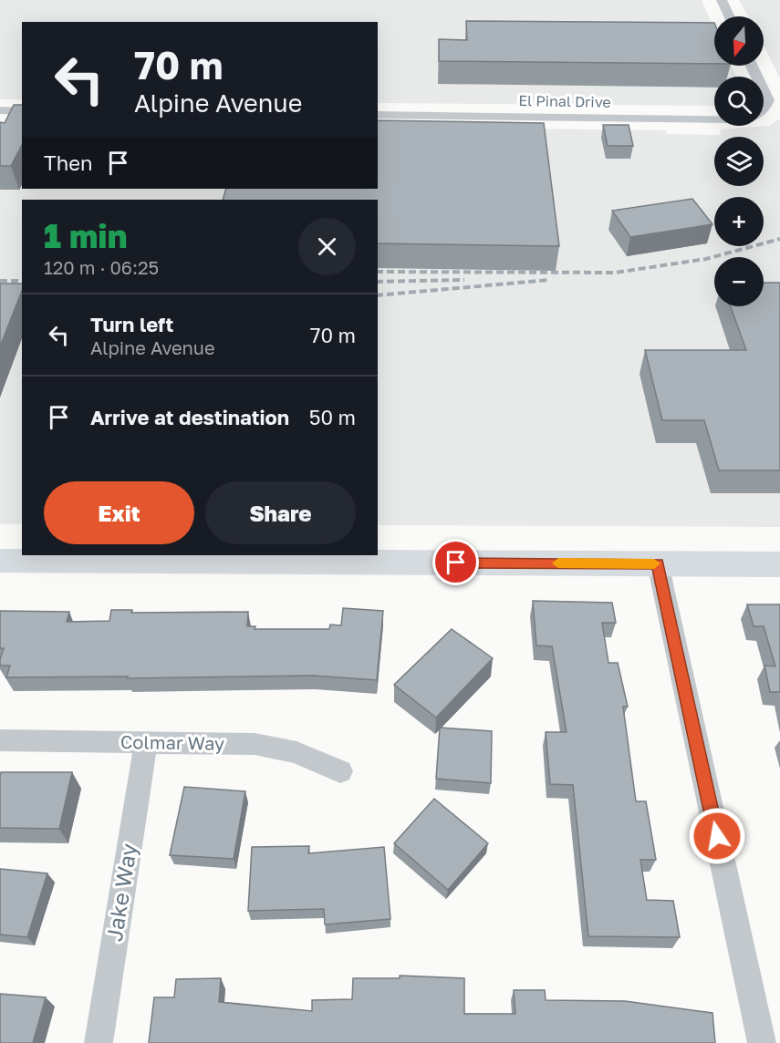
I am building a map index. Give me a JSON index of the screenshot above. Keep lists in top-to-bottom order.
{
  "streets": {
    "street": ["El Pinal Drive", "Colmar Way", "Jake Way"]
  },
  "crossings": [
    ["Colmar Way", "Jake Way"]
  ],
  "north": "bottom",
  "page": {
    "map_buttons": ["+", "−"],
    "turn": ["70 m", "Alpine Avenue"],
    "then": "Then",
    "heading": ["1 min", "120 m · 06:25"],
    "list": [
      {
        "name": "Turn left",
        "note": "Alpine Avenue",
        "value": "70 m"
      },
      {
        "name": "Arrive at destination",
        "value": "50 m"
      }
    ],
    "buttons": ["Exit", "Share"]
  }
}
